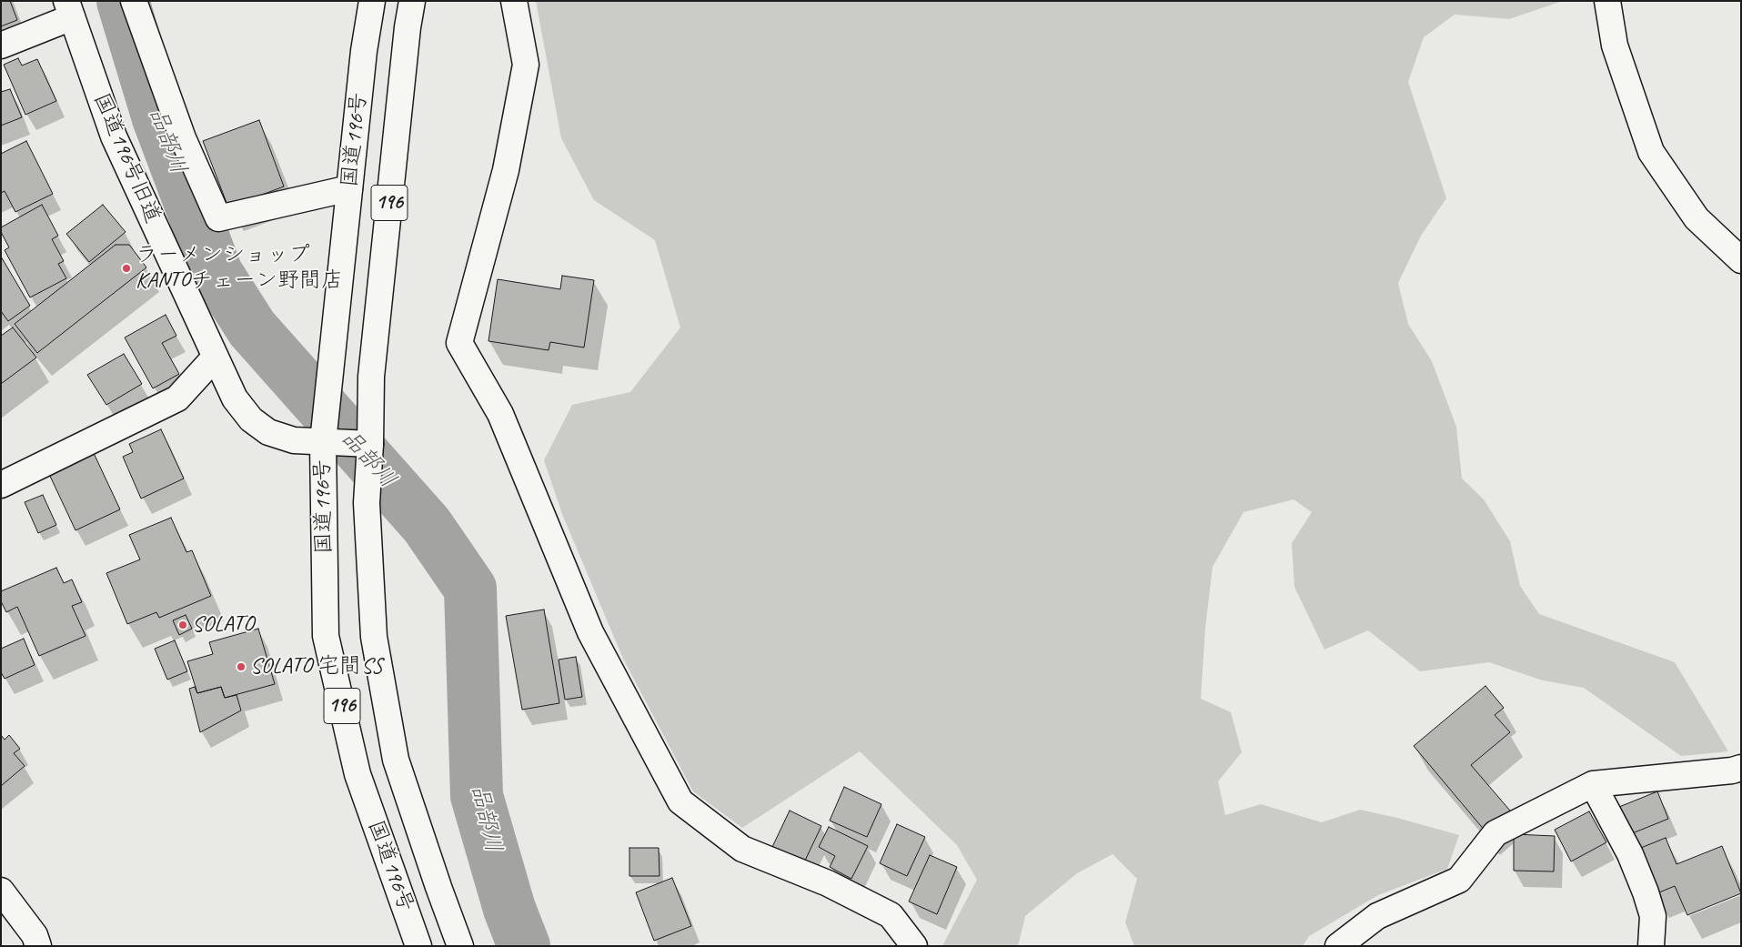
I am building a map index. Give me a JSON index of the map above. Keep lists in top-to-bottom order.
{
  "streets": {
    "main road": ["国道196号", "国道196号旧道", "196"]
  },
  "crossings": [
    ["国道196号", "国道196号旧道"]
  ],
  "water": ["品部川"],
  "places": ["ラーメンショップ KANTOチェーン野間店", "SOLATO", "SOLATO 宅間SS"]
}
